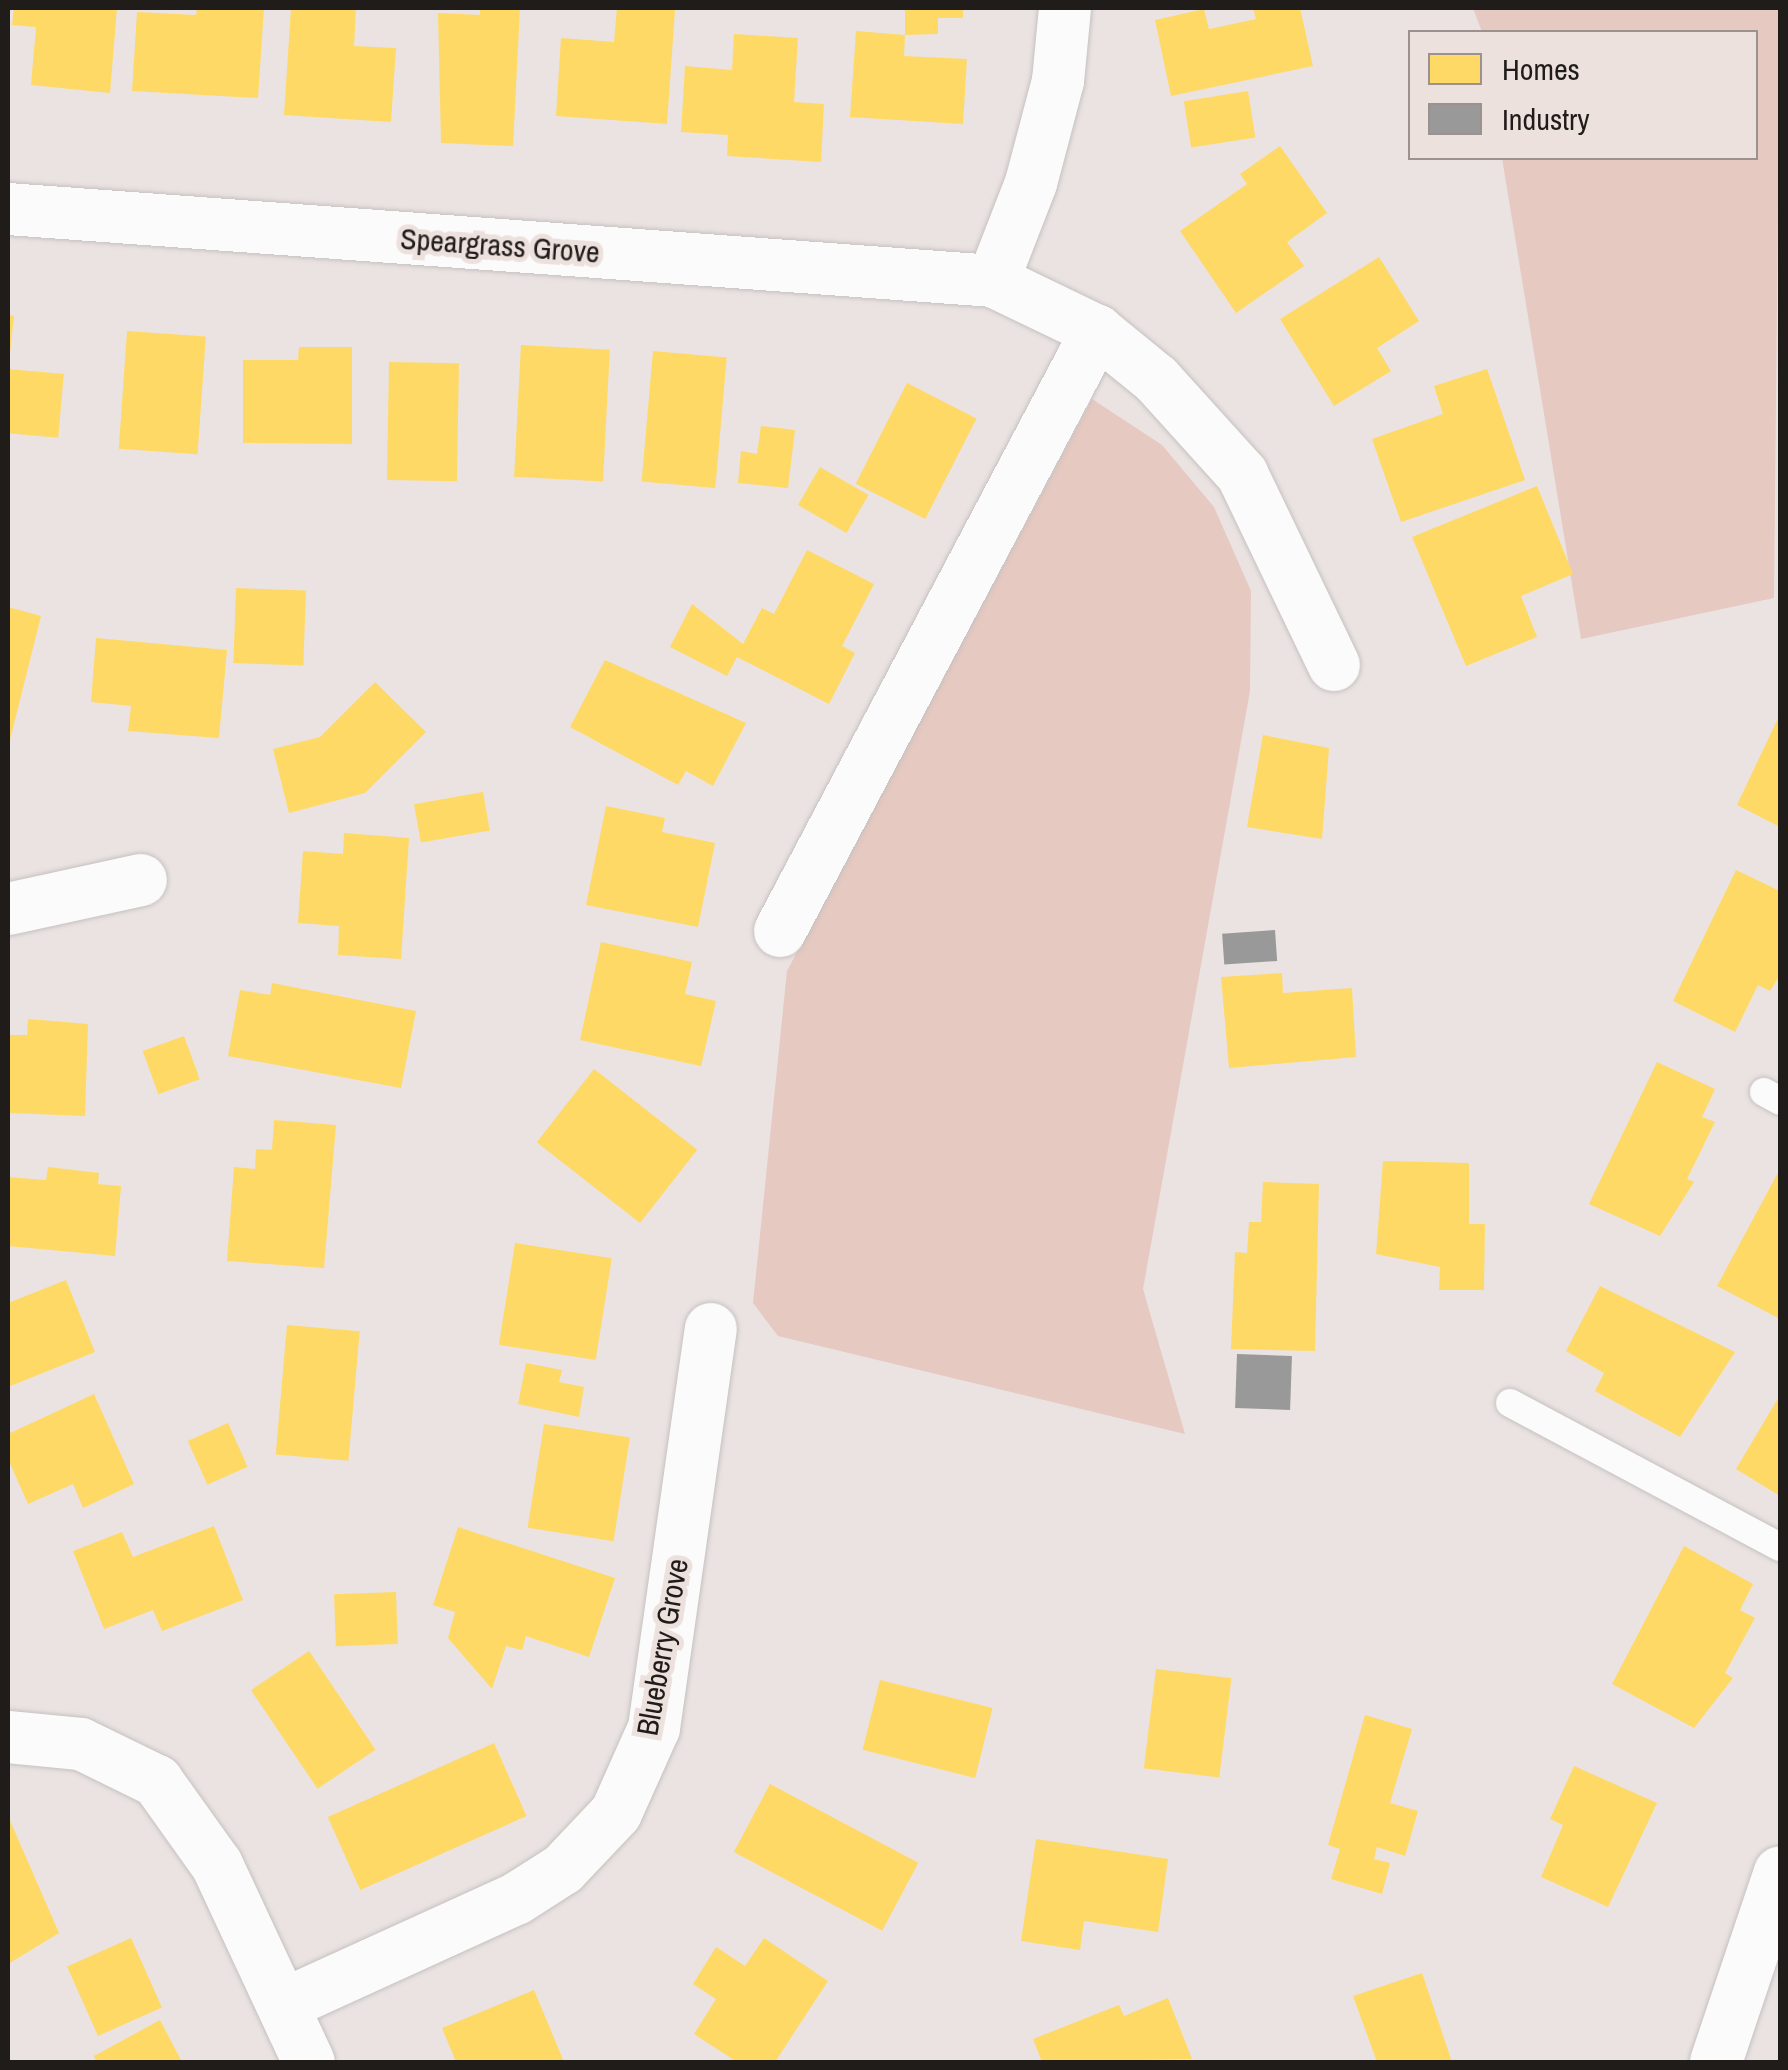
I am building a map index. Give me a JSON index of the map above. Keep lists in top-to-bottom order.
{
  "streets": {
    "street": ["Speargrass Grove", "Blueberry Grove"]
  },
  "legend": ["Homes", "Industry"]
}
